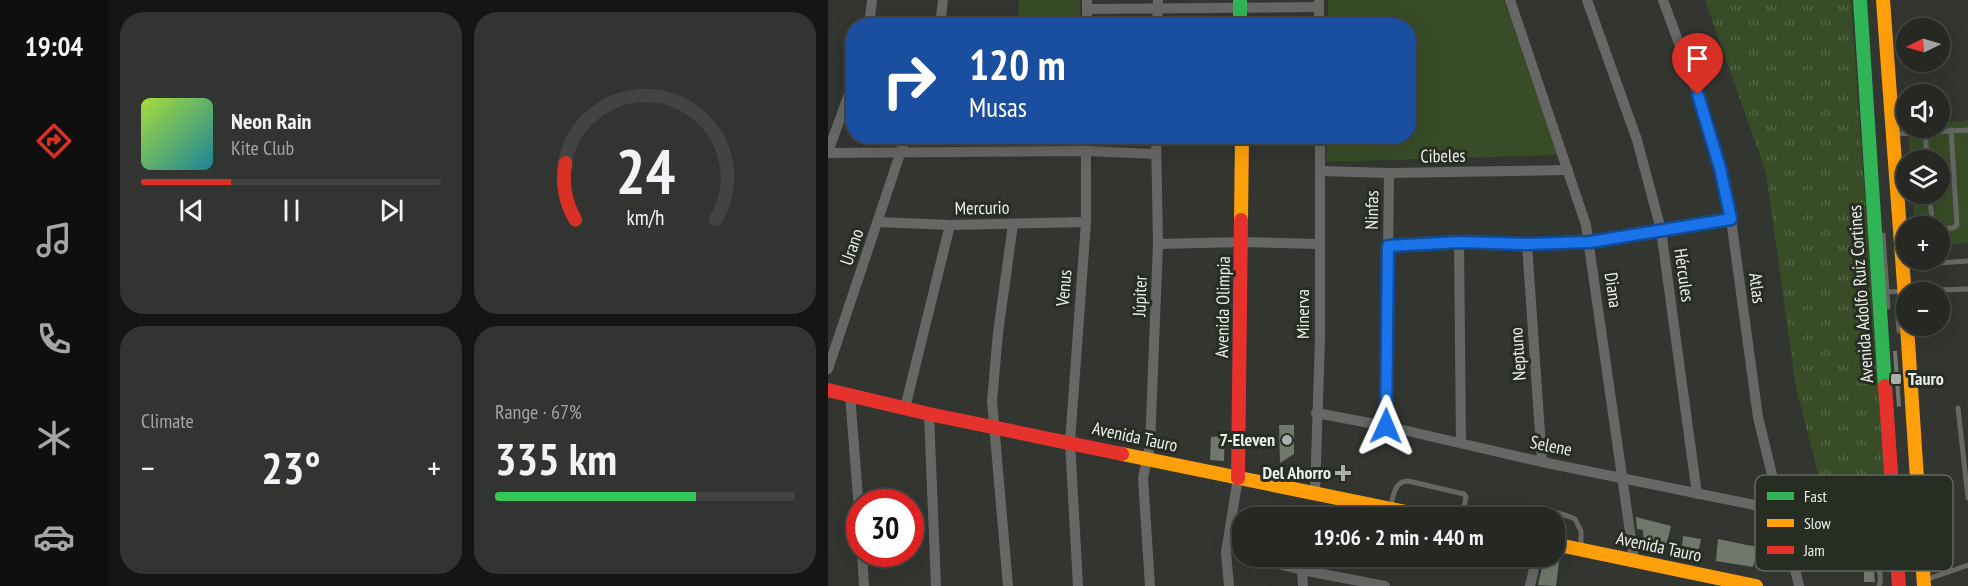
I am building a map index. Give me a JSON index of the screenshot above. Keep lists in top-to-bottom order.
{
  "streets": {
    "street": [
      "Cibeles",
      "Mercurio",
      "Ninfas",
      "Urano",
      "Hércules",
      "Venus",
      "Atlas",
      "Diana",
      "Avenida Adolfo Ruíz Cortines",
      "Júpiter",
      "Avenida Olimpia",
      "Minerva",
      "Neptuno",
      "Avenida Tauro",
      "Selene"
    ]
  },
  "crossings": [
    ["Cibeles", "Ninfas"],
    ["Cibeles", "Diana"],
    ["Cibeles", "Minerva"],
    ["Mercurio", "Urano"],
    ["Mercurio", "Venus"],
    ["Ninfas", "Selene"],
    ["Hércules", "Selene"],
    ["Venus", "Avenida Tauro"],
    ["Diana", "Avenida Tauro"],
    ["Diana", "Selene"],
    ["Júpiter", "Avenida Tauro"],
    ["Avenida Olimpia", "Avenida Tauro"],
    ["Minerva", "Avenida Tauro"],
    ["Minerva", "Selene"],
    ["Neptuno", "Selene"]
  ],
  "places": {
    "transit": ["Tauro"],
    "other": ["7-Eleven"],
    "health": ["Del Ahorro"]
  },
  "legend": ["Fast", "Slow", "Jam"],
  "north": "left",
  "page": {
    "tabs": "19:04",
    "map_buttons": ["+", "−"],
    "turn": ["120 m", "Musas"],
    "song": ["Neon Rain", "Kite Club"],
    "tile": [
      "Climate",
      ["Range · 67%", "335 km"]
    ],
    "heat": ["−", "23°", "+"],
    "limit": "30",
    "trip": "19:06 · 2 min · 440 m",
    "gauge": ["24", "km/h"]
  }
}
